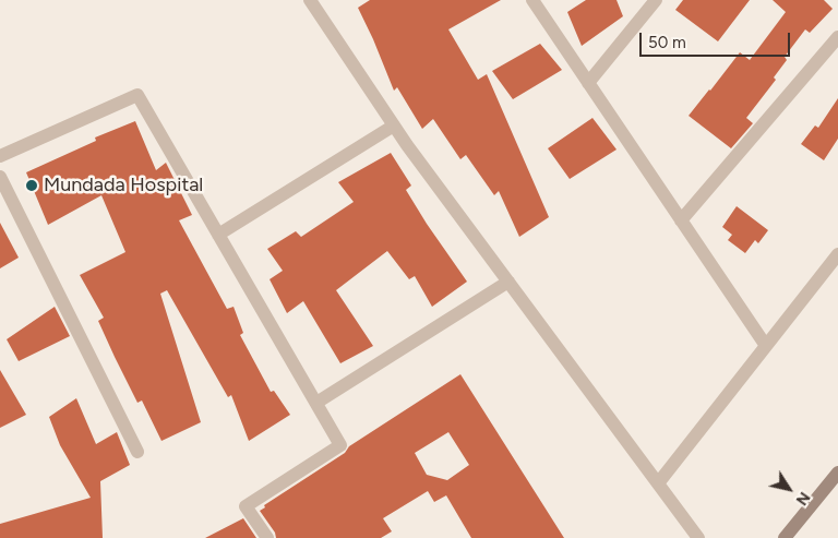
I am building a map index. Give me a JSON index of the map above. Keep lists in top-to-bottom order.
{
  "places": ["Mundada Hospital"],
  "scale_bar": "50 m",
  "north": "bottom right"
}
